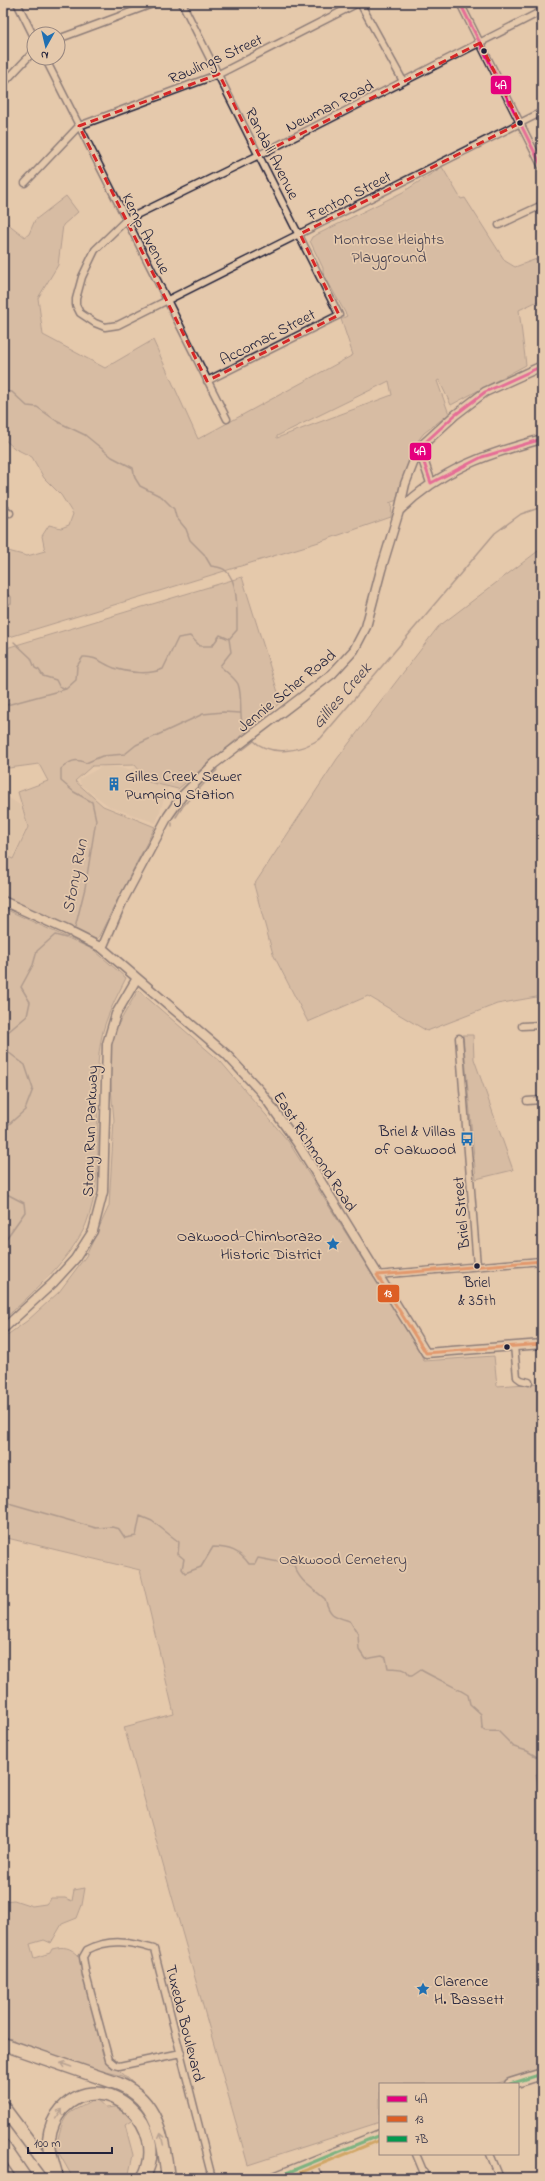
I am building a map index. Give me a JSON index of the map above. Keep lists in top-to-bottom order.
{
  "streets": {
    "street": [
      "Rawlings Street",
      "Newman Road",
      "Randall Avenue",
      "Fenton Street",
      "Kemp Avenue",
      "Accomac Street",
      "Jennie Scher Road",
      "Stony Run Parkway",
      "East Richmond Road",
      "Briel Street",
      "Tuxedo Boulevard"
    ]
  },
  "crossings": [
    ["Rawlings Street", "Randall Avenue"],
    ["Rawlings Street", "Kemp Avenue"],
    ["Newman Road", "Randall Avenue"],
    ["Newman Road", "Fenton Street"],
    ["Newman Road", "Kemp Avenue"],
    ["Randall Avenue", "Fenton Street"],
    ["Randall Avenue", "Accomac Street"],
    ["Fenton Street", "Kemp Avenue"],
    ["Kemp Avenue", "Accomac Street"],
    ["Jennie Scher Road", "East Richmond Road"],
    ["Stony Run Parkway", "East Richmond Road"]
  ],
  "water": ["Gillies Creek", "Stony Run"],
  "parks": ["Montrose Heights Playground", "Oakwood Cemetery"],
  "places": {
    "building": ["Gilles Creek Sewer Pumping Station"],
    "bus stop": ["Briel & Villas of Oakwood"],
    "place": ["Oakwood-Chimborazo Historic District", "Clarence H. Bassett"],
    "other": ["Briel & 35th"]
  },
  "lines": ["transit line 4A", "transit line 13", "transit line 7B"],
  "legend": ["4A", "13", "7B"],
  "scale_bar": "100 m",
  "north": "bottom"
}
